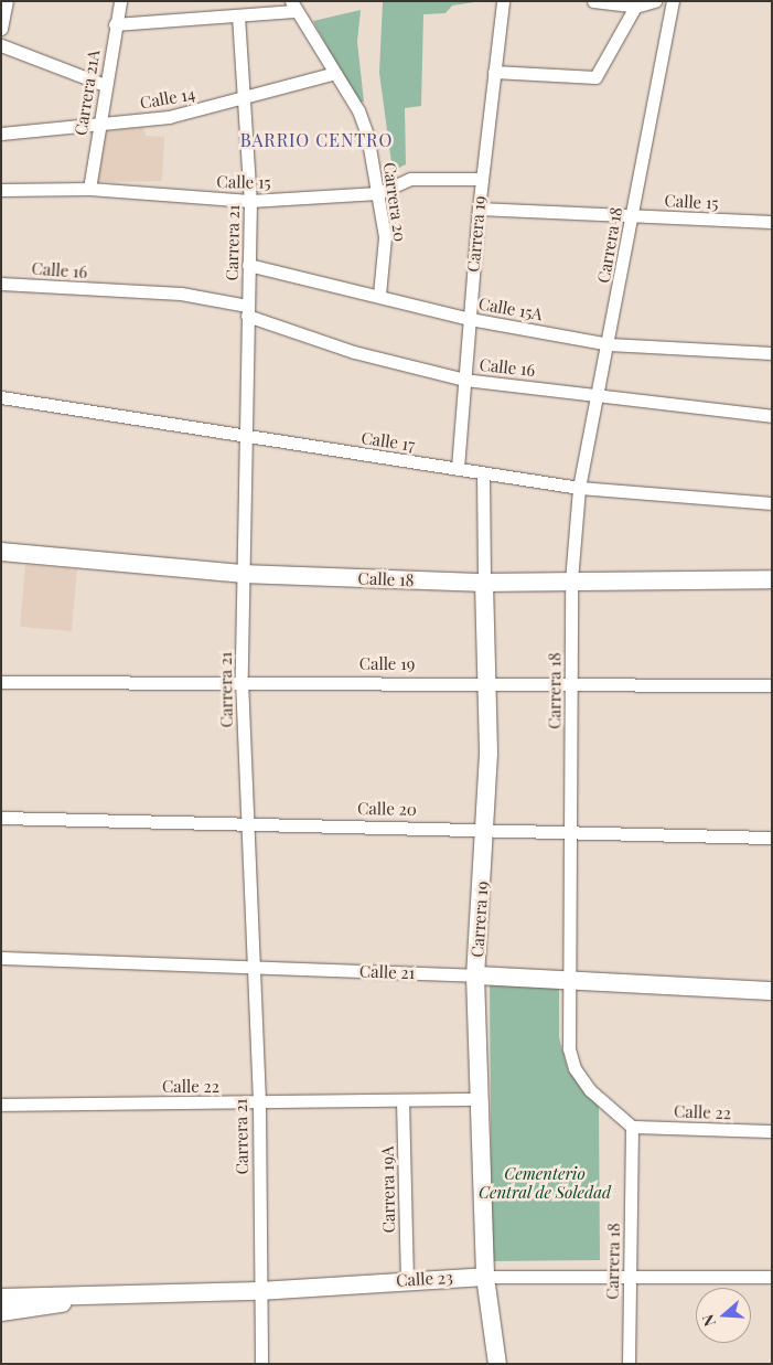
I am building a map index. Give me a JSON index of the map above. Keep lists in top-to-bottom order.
{
  "streets": {
    "street": [
      "Carrera 21A",
      "Calle 14",
      "Calle 15",
      "Carrera 20",
      "Carrera 19",
      "Carrera 21",
      "Carrera 18",
      "Calle 16",
      "Calle 15A",
      "Calle 17",
      "Calle 18",
      "Calle 19",
      "Calle 20",
      "Calle 21",
      "Calle 22",
      "Carrera 19A",
      "Calle 23"
    ]
  },
  "crossings": [
    ["Carrera 21A", "Calle 14"],
    ["Carrera 21A", "Calle 15"],
    ["Calle 14", "Carrera 20"],
    ["Calle 14", "Carrera 21"],
    ["Calle 15", "Carrera 20"],
    ["Calle 15", "Carrera 19"],
    ["Calle 15", "Carrera 21"],
    ["Calle 15", "Carrera 18"],
    ["Carrera 20", "Calle 15A"],
    ["Carrera 19", "Calle 16"],
    ["Carrera 19", "Calle 15A"],
    ["Carrera 19", "Calle 17"],
    ["Carrera 19", "Calle 18"],
    ["Carrera 19", "Calle 19"],
    ["Carrera 19", "Calle 20"],
    ["Carrera 19", "Calle 21"],
    ["Carrera 19", "Calle 22"],
    ["Carrera 19", "Calle 23"],
    ["Carrera 21", "Calle 16"],
    ["Carrera 21", "Calle 15A"],
    ["Carrera 21", "Calle 17"],
    ["Carrera 21", "Calle 18"],
    ["Carrera 21", "Calle 19"],
    ["Carrera 21", "Calle 20"],
    ["Carrera 21", "Calle 21"],
    ["Carrera 21", "Calle 22"],
    ["Carrera 21", "Calle 23"],
    ["Carrera 18", "Calle 16"],
    ["Carrera 18", "Calle 15A"],
    ["Carrera 18", "Calle 17"],
    ["Carrera 18", "Calle 18"],
    ["Carrera 18", "Calle 19"],
    ["Carrera 18", "Calle 20"],
    ["Carrera 18", "Calle 21"],
    ["Carrera 18", "Calle 22"],
    ["Carrera 18", "Calle 23"],
    ["Calle 22", "Carrera 19A"],
    ["Carrera 19A", "Calle 23"]
  ],
  "districts": ["BARRIO CENTRO"],
  "parks": ["Cementerio Central de Soledad"],
  "north": "left"
}
